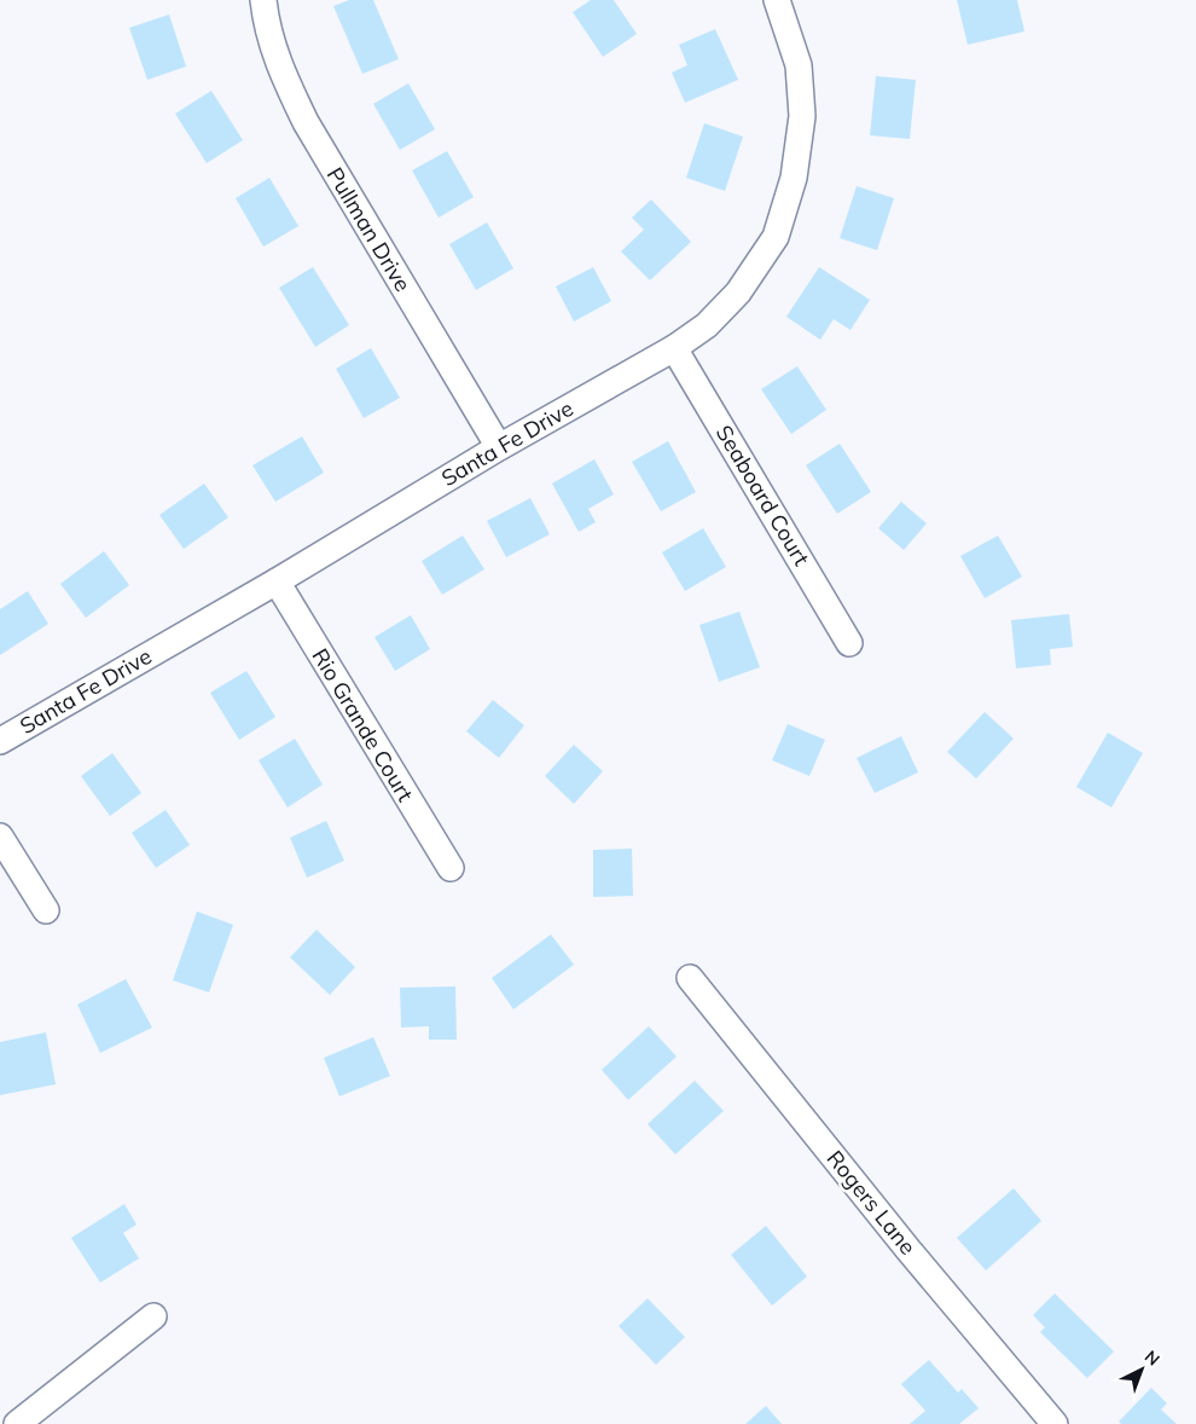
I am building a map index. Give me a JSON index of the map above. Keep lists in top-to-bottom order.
{
  "streets": {
    "street": [
      "Pullman Drive",
      "Santa Fe Drive",
      "Seaboard Court",
      "Rio Grande Court",
      "Rogers Lane"
    ]
  },
  "crossings": [
    ["Pullman Drive", "Santa Fe Drive"],
    ["Santa Fe Drive", "Seaboard Court"],
    ["Santa Fe Drive", "Rio Grande Court"]
  ],
  "north": "top right"
}
